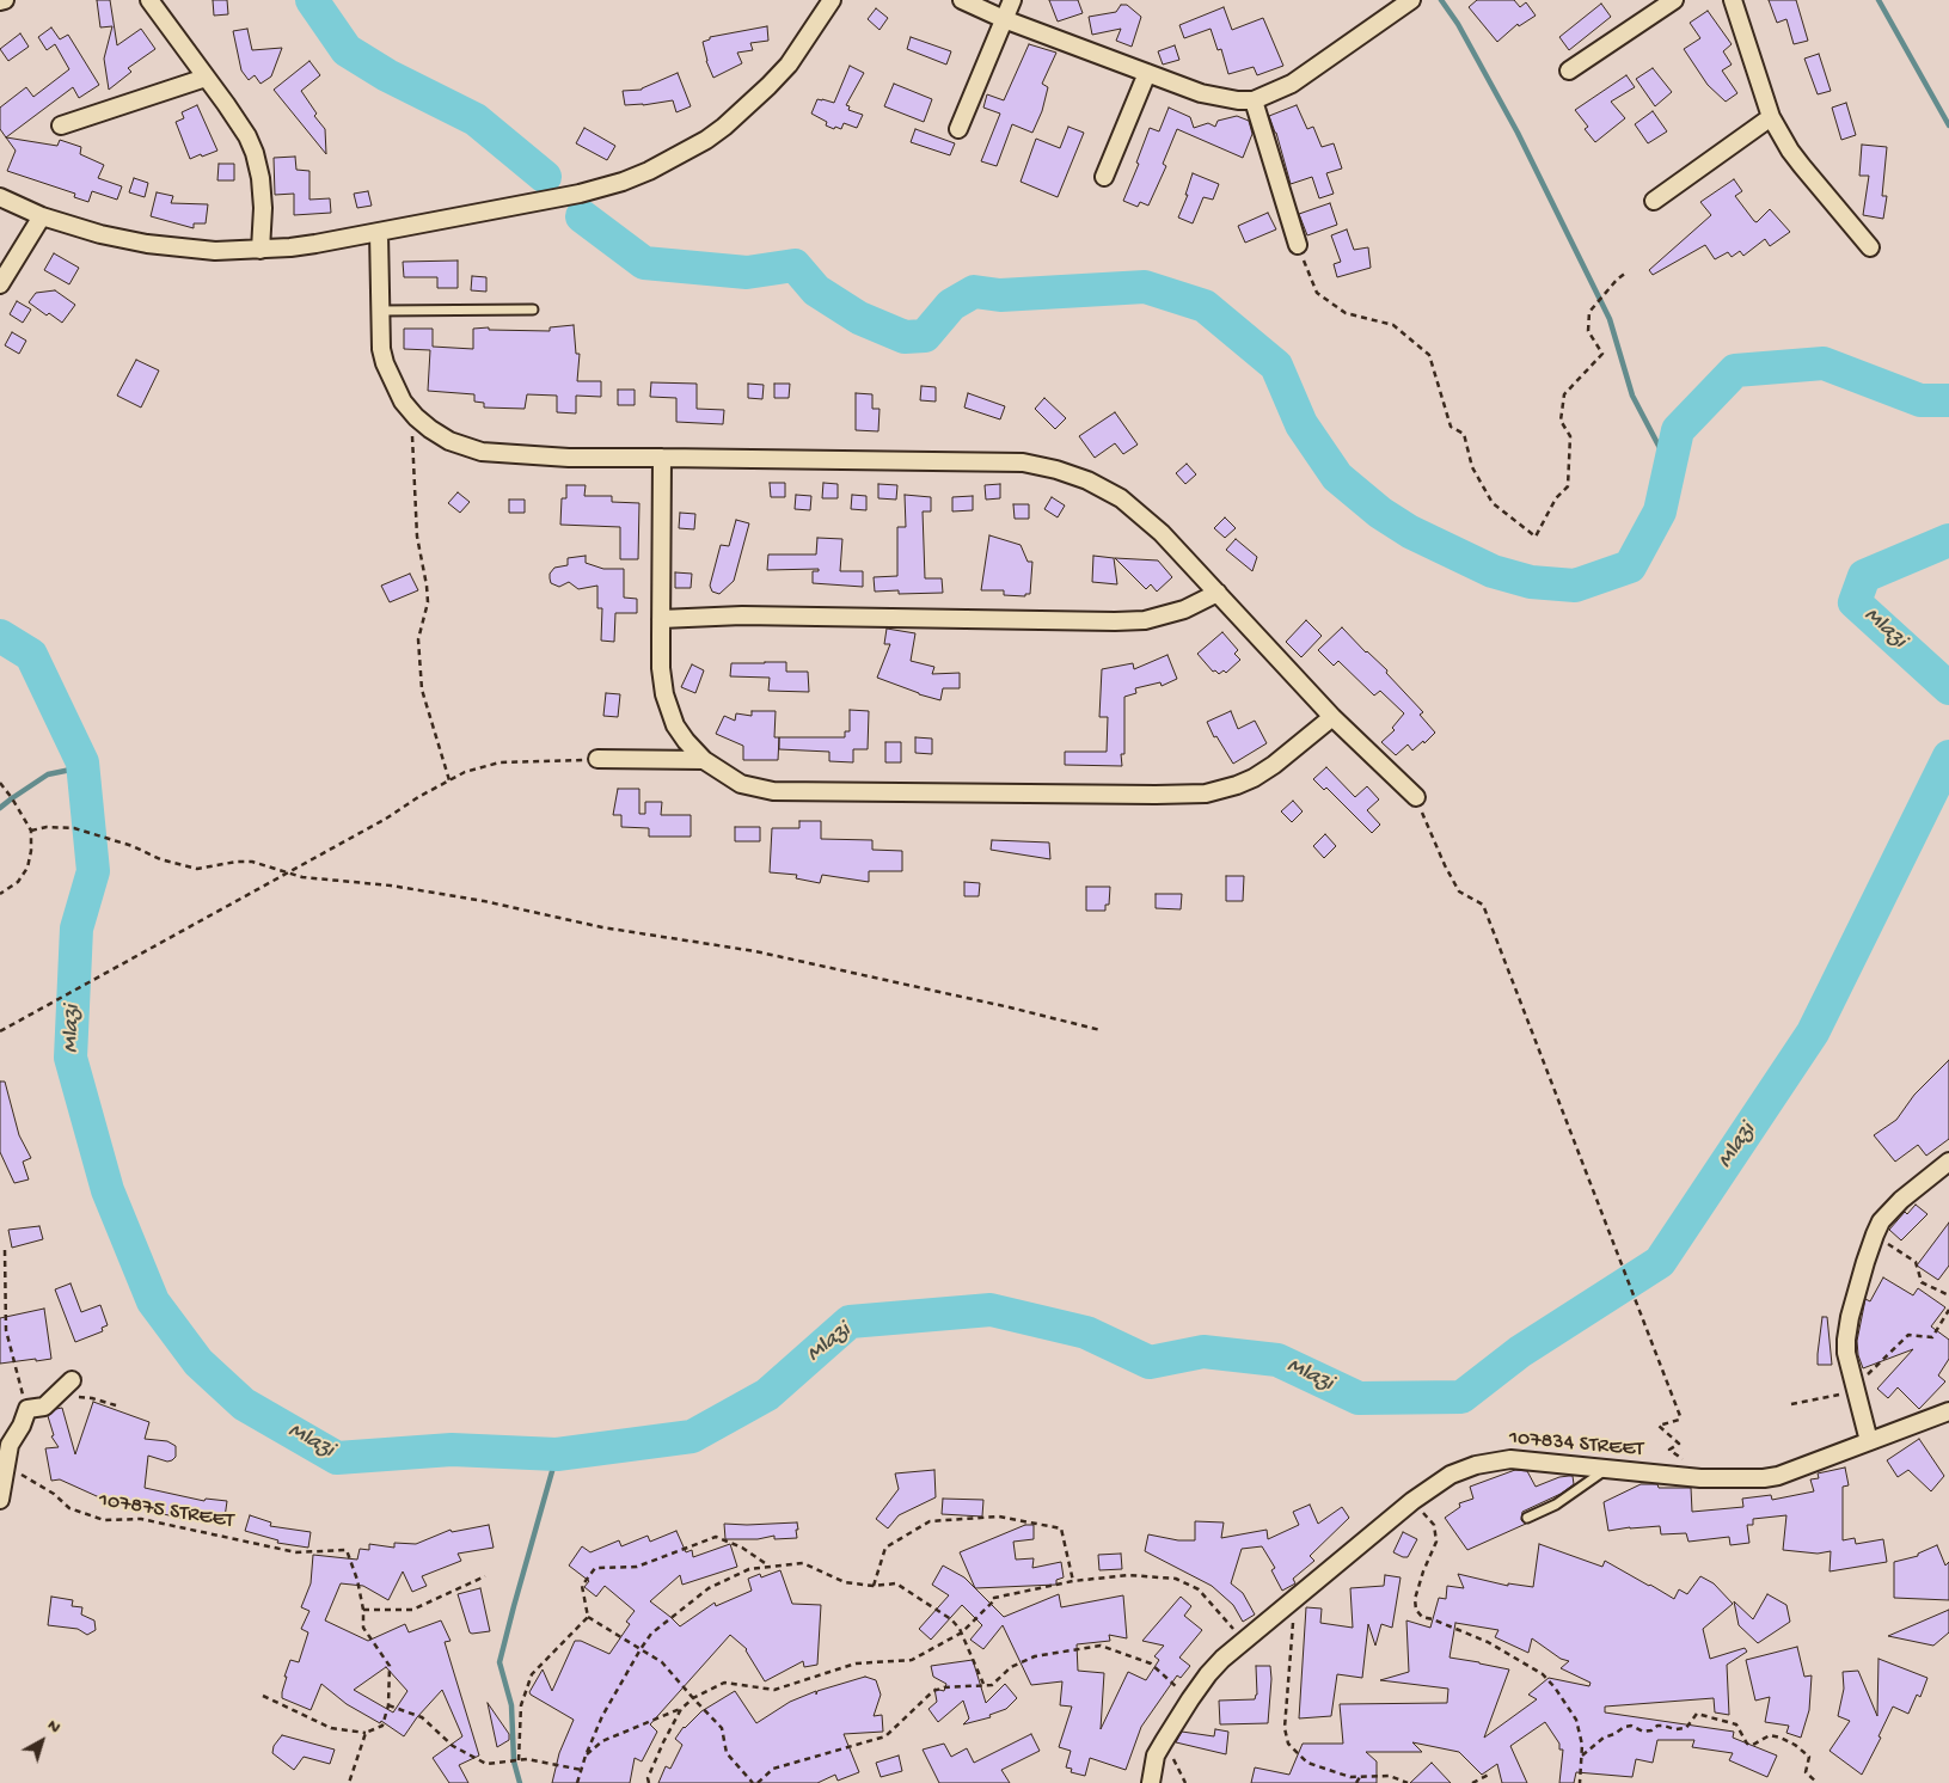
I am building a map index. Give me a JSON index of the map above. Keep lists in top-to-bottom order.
{
  "streets": {
    "street": ["107834 STREET"],
    "path": ["107875 STREET"]
  },
  "water": ["Mlazi"],
  "north": "top right"
}
